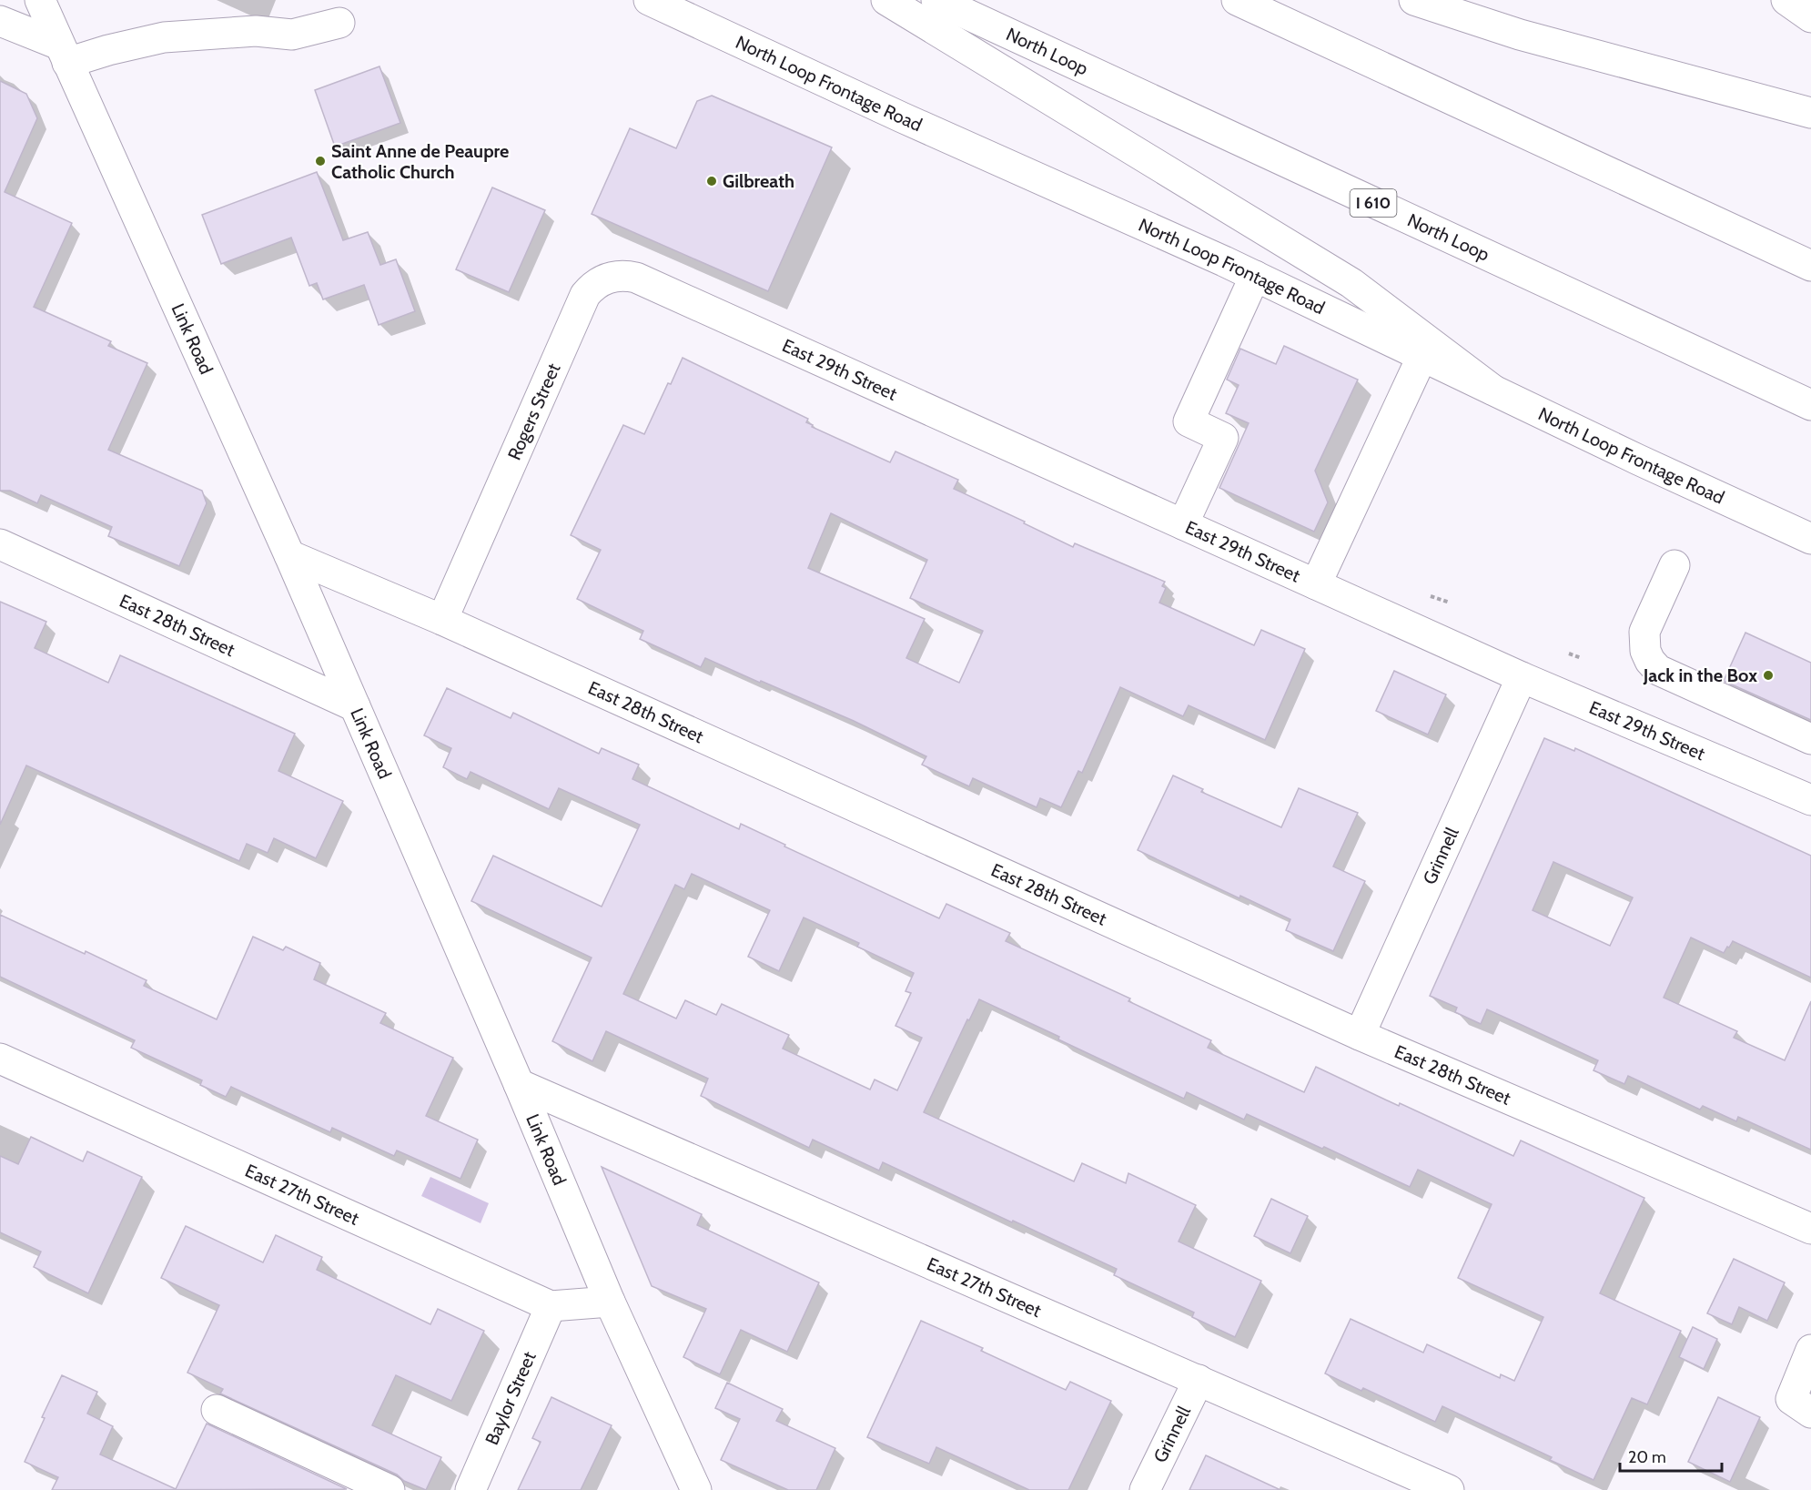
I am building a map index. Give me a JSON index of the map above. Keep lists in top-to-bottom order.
{
  "streets": {
    "main road": [
      "North Loop",
      "North Loop Frontage Road",
      "I 610",
      "Link Road",
      "East 29th Street",
      "Rogers Street",
      "East 28th Street",
      "Grinnell",
      "East 27th Street",
      "Baylor Street"
    ]
  },
  "crossings": [
    ["Link Road", "East 28th Street"],
    ["Link Road", "East 27th Street"],
    ["East 29th Street", "Rogers Street"],
    ["East 29th Street", "Grinnell"],
    ["Rogers Street", "East 28th Street"],
    ["East 28th Street", "Grinnell"],
    ["Grinnell", "East 27th Street"],
    ["East 27th Street", "Baylor Street"]
  ],
  "places": ["Saint Anne de Peaupre Catholic Church", "Gilbreath", "Jack in the Box"],
  "scale_bar": "20 m"
}
